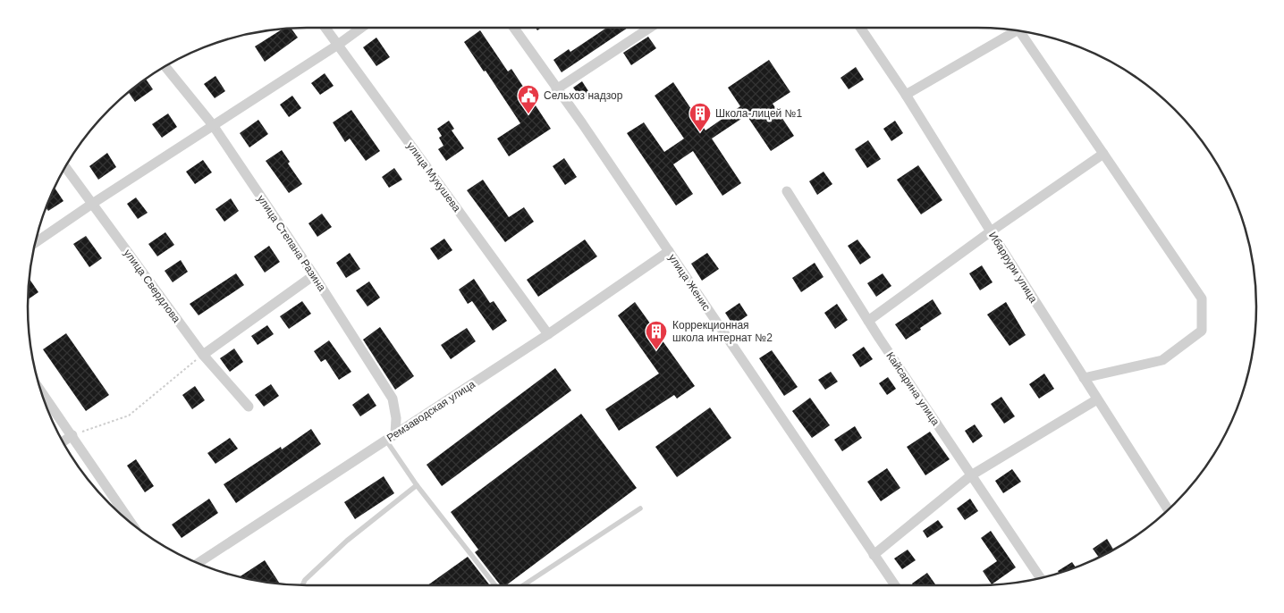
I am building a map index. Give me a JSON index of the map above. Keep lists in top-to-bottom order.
{
  "streets": {
    "street": [
      "улица Мукушева",
      "улица Степана Разина",
      "Ибаррури улица",
      "улица Женис",
      "улица Свердлова",
      "Кайсарина улица",
      "Ремзаводская улица"
    ]
  },
  "crossings": [
    ["улица Мукушева", "Ремзаводская улица"],
    ["улица Степана Разина", "Ремзаводская улица"],
    ["улица Женис", "Ремзаводская улица"]
  ],
  "places": {
    "public building": ["Сельхоз надзор"],
    "building": ["Школа-лицей №1", "Коррекционная школа интернат №2"]
  }
}
